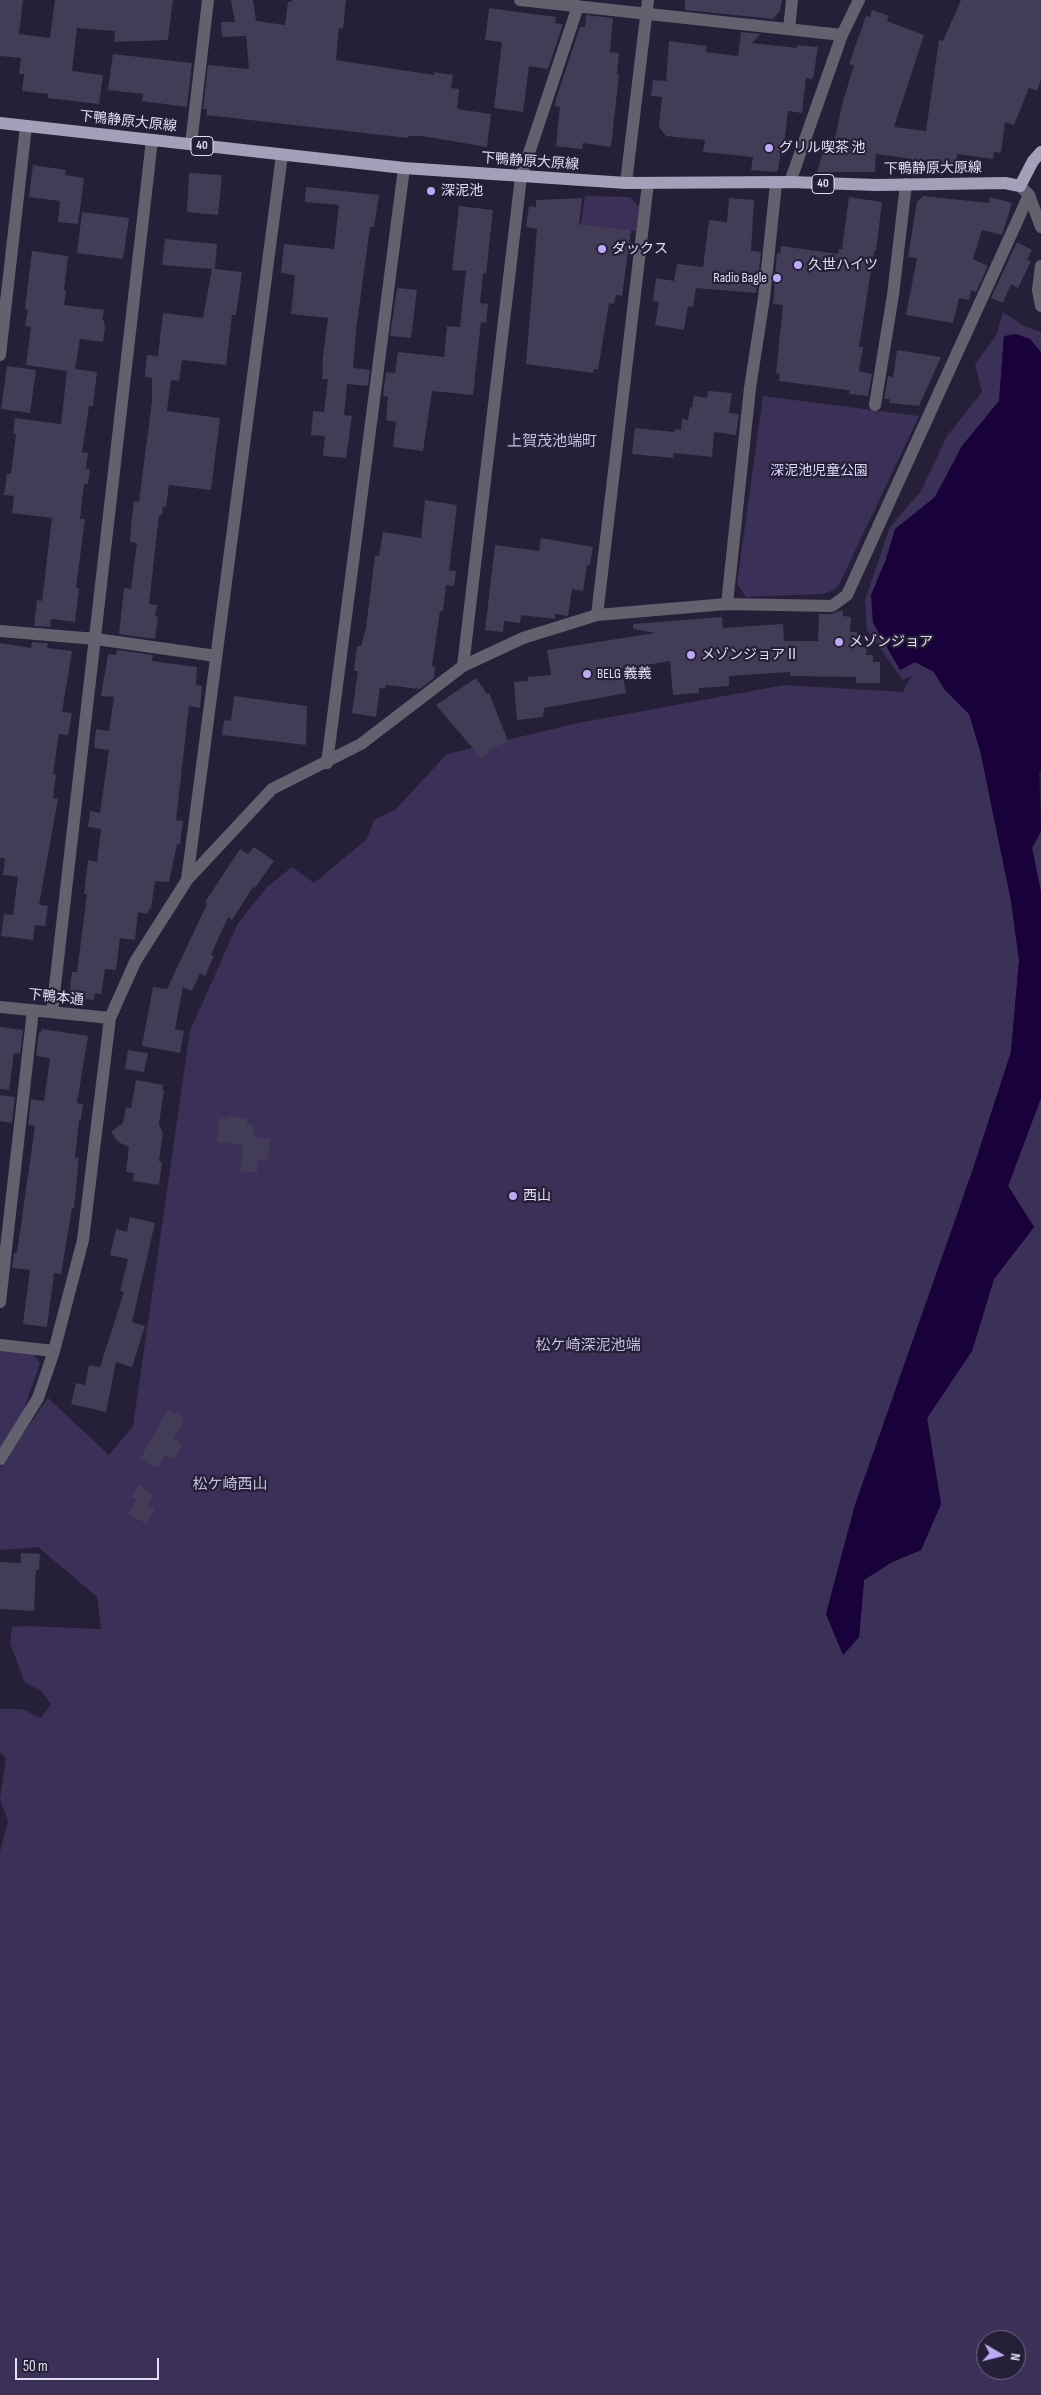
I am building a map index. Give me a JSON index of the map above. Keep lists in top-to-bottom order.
{
  "streets": {
    "main road": ["下鴨静原大原線", "40"],
    "street": ["下鴨本通"]
  },
  "districts": ["上賀茂池端町", "松ケ崎深泥池端", "松ケ崎西山"],
  "parks": ["深泥池児童公園"],
  "places": [
    "グリル喫茶 池",
    "深泥池",
    "ダックス",
    "久世ハイツ",
    "Radio Bagle",
    "メゾンジョア",
    "メゾンジョアⅡ",
    "BELG 義義",
    "西山"
  ],
  "scale_bar": "50 m",
  "north": "right"
}
